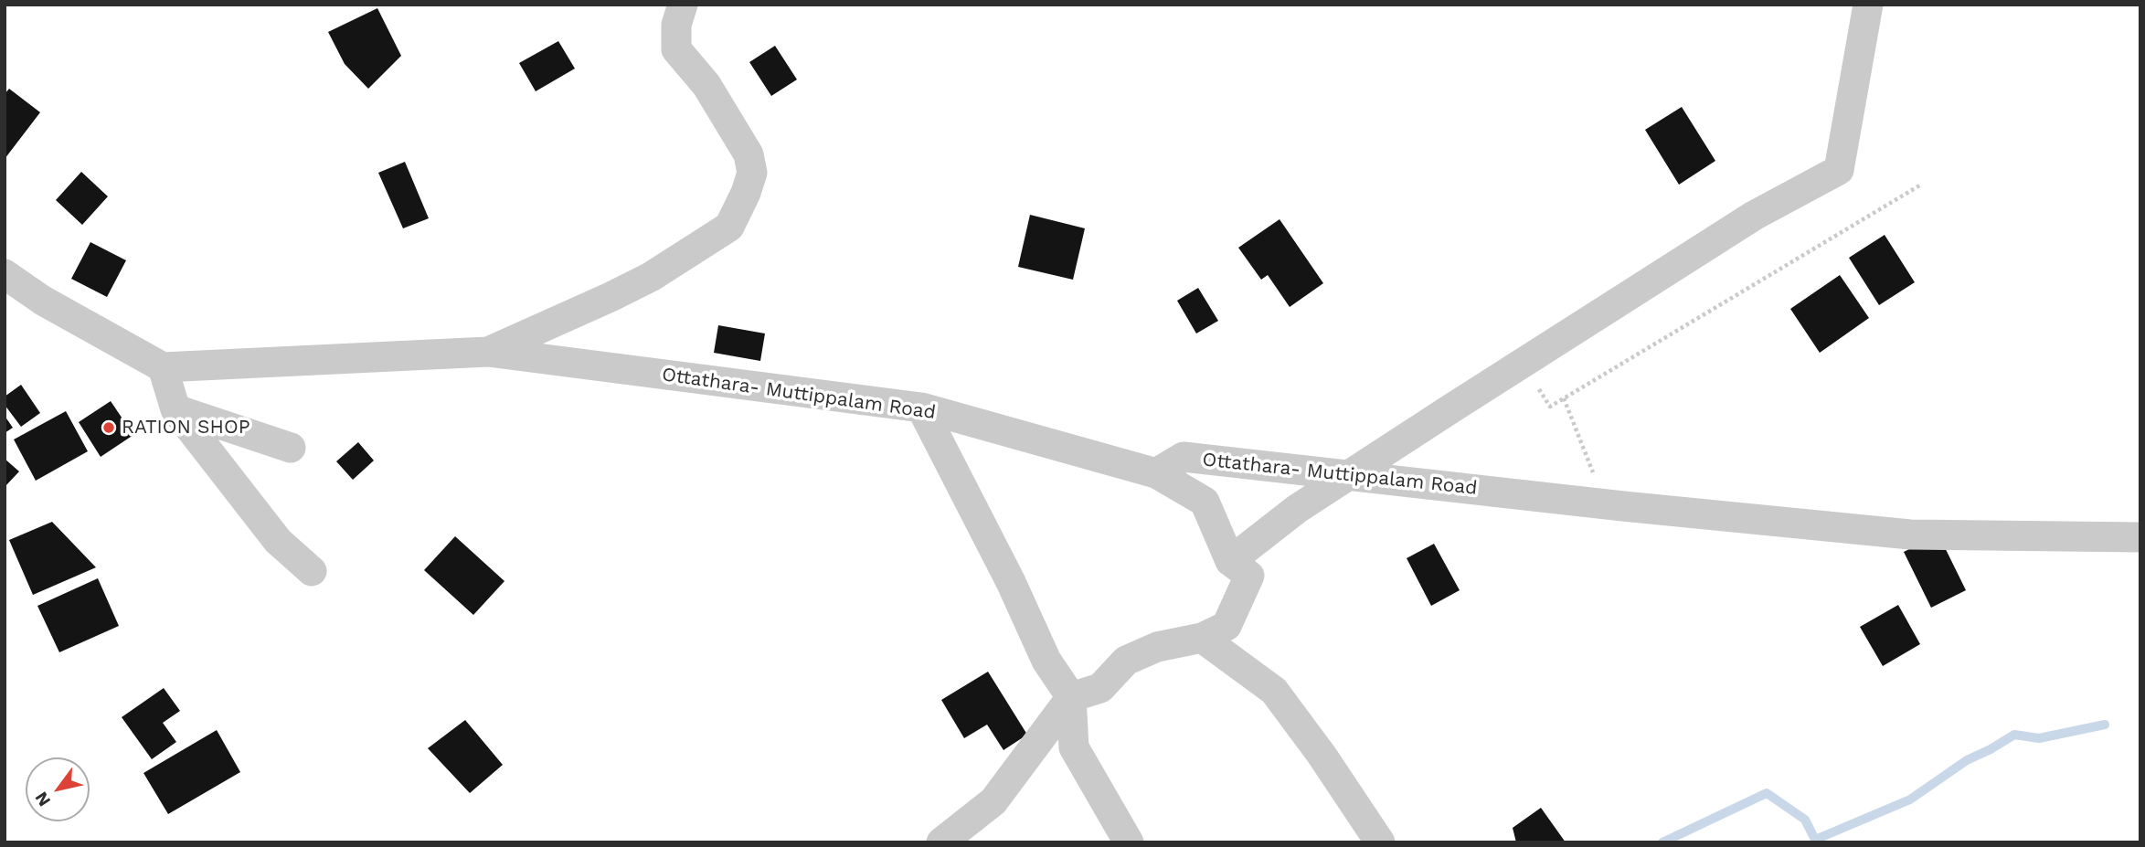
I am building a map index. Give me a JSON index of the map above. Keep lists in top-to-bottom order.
{
  "streets": {
    "street": ["Ottathara- Muttippalam Road"]
  },
  "places": ["RATION SHOP"],
  "north": "bottom left"
}
